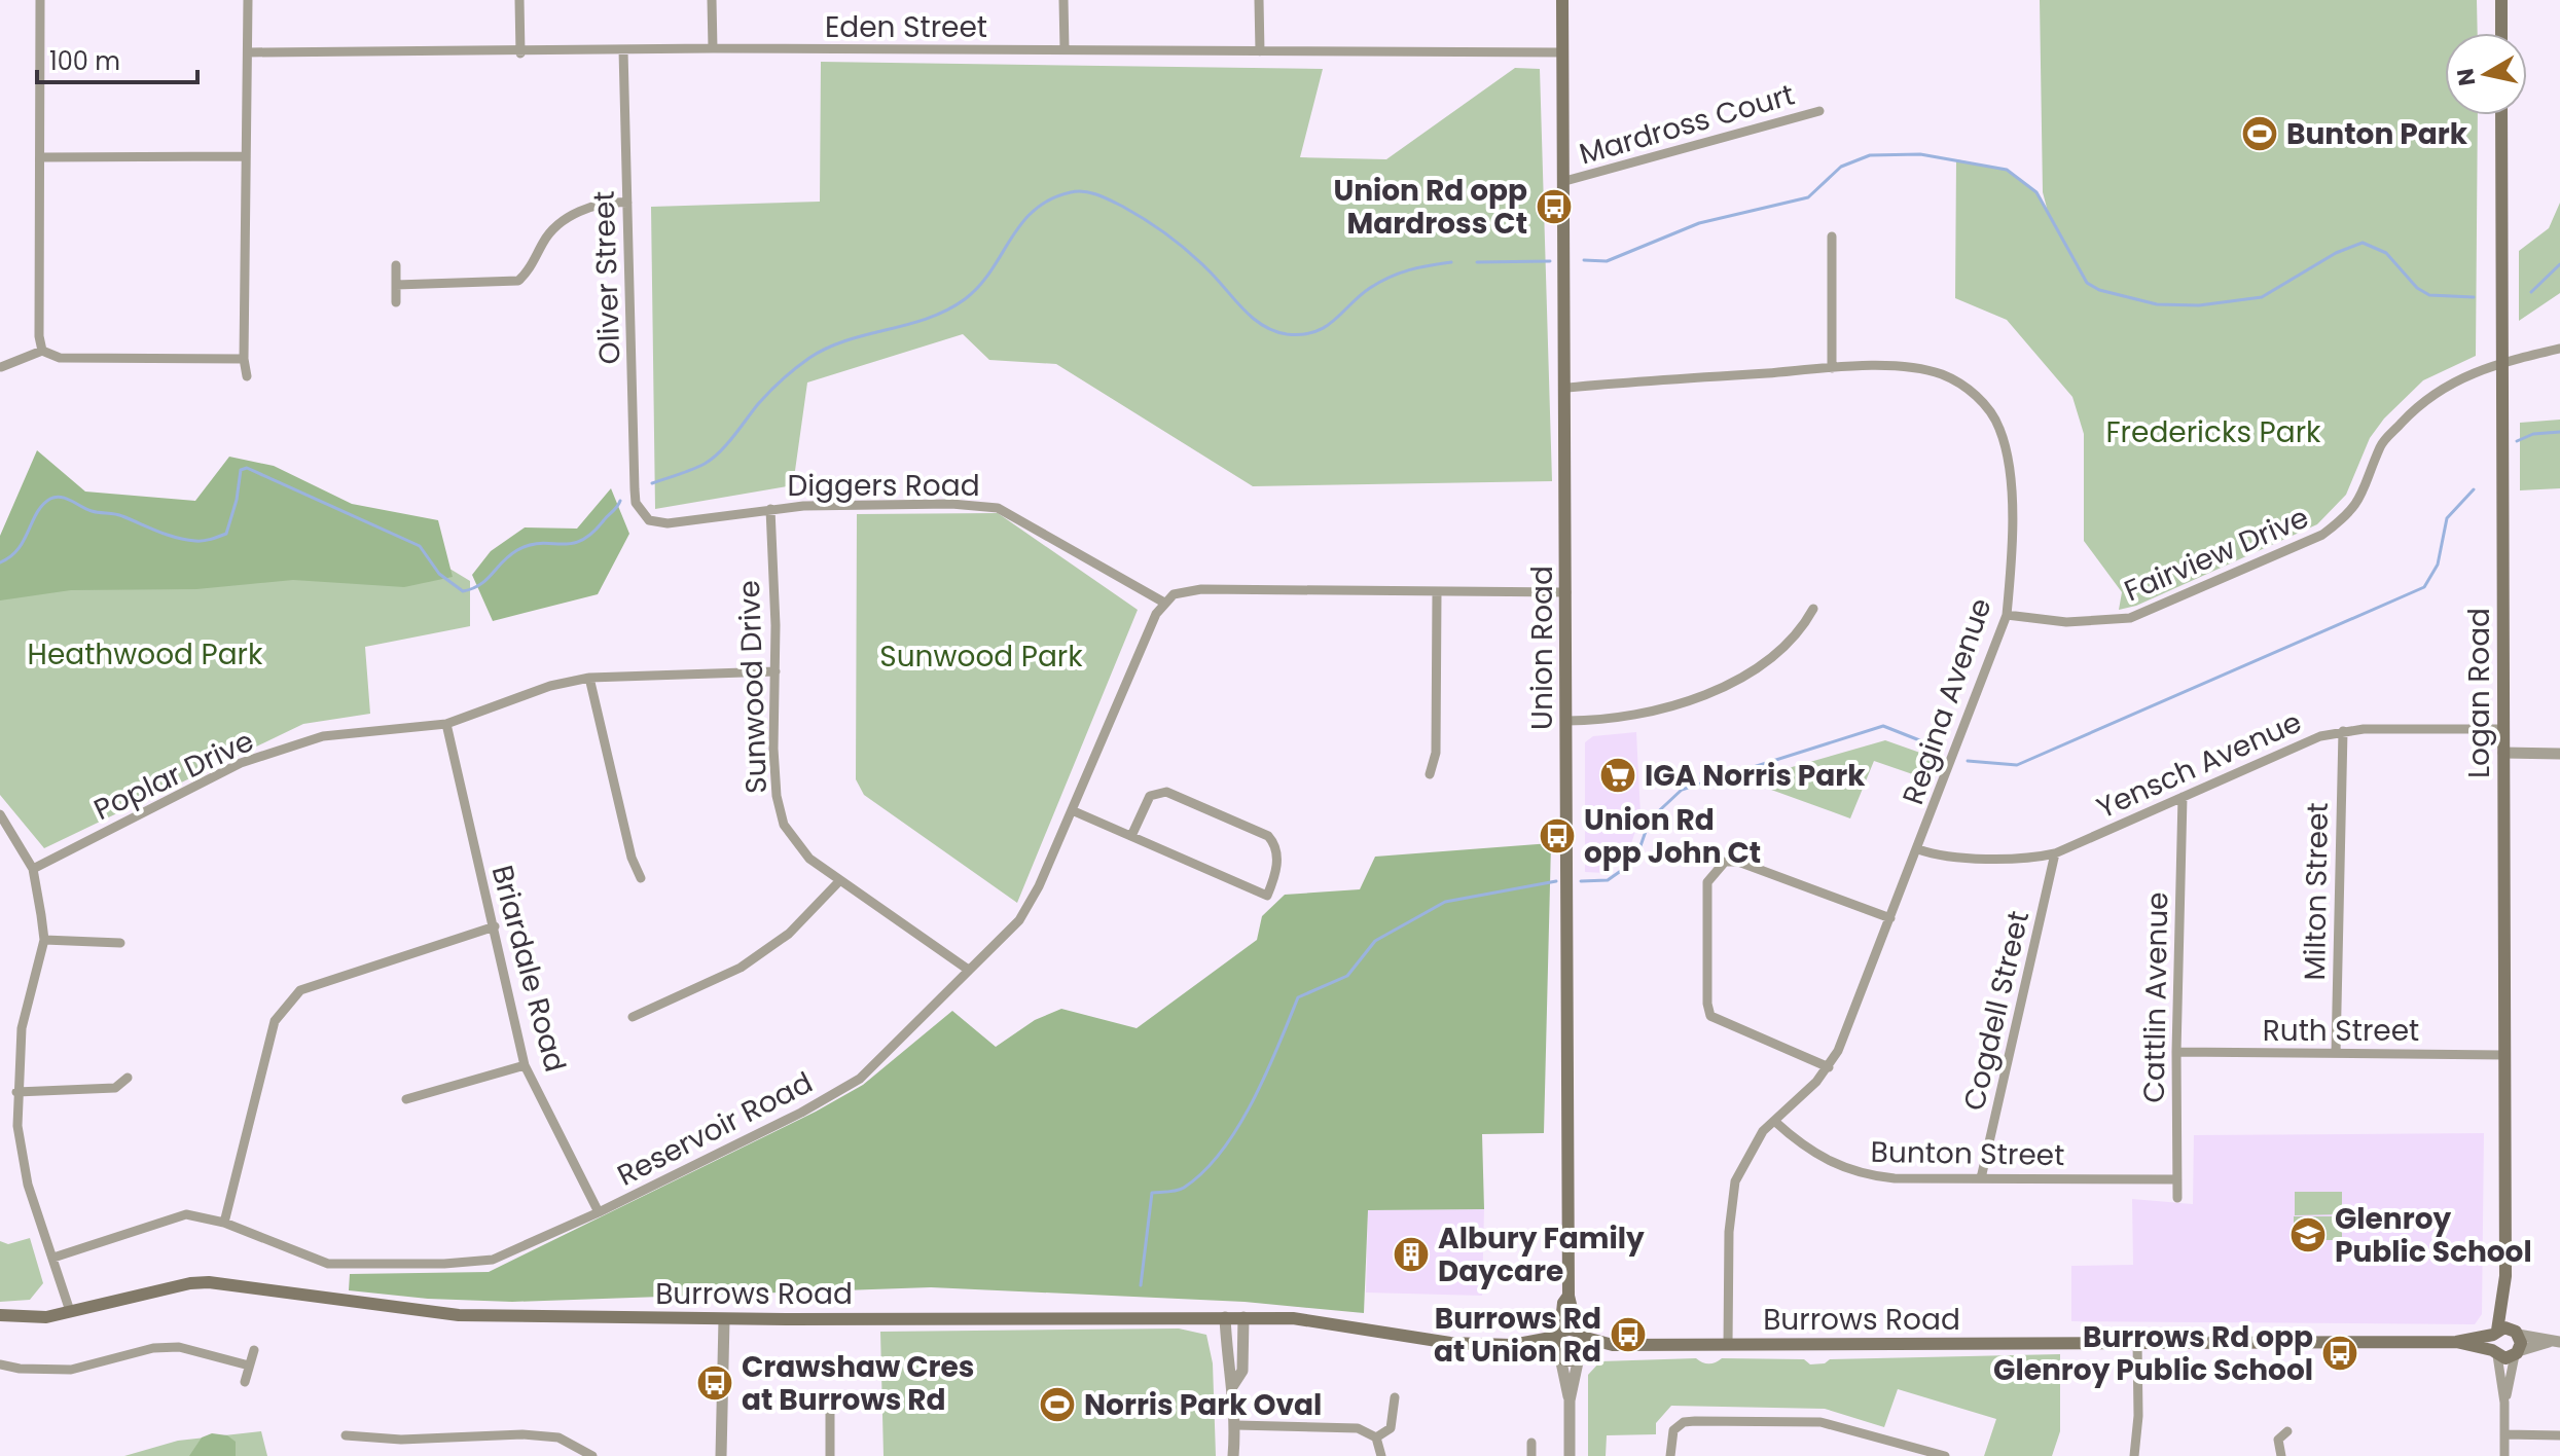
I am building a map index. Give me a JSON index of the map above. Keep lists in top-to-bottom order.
{
  "streets": {
    "main road": ["Union Road", "Logan Road", "Burrows Road"],
    "street": [
      "Eden Street",
      "Mardross Court",
      "Oliver Street",
      "Diggers Road",
      "Fairview Drive",
      "Sunwood Drive",
      "Regina Avenue",
      "Yensch Avenue",
      "Poplar Drive",
      "Milton Street",
      "Briardale Road",
      "Cattlin Avenue",
      "Cogdell Street",
      "Ruth Street",
      "Reservoir Road",
      "Bunton Street"
    ]
  },
  "crossings": [
    ["Eden Street", "Oliver Street"],
    ["Eden Street", "Union Road"],
    ["Mardross Court", "Union Road"],
    ["Oliver Street", "Diggers Road"],
    ["Diggers Road", "Sunwood Drive"],
    ["Diggers Road", "Reservoir Road"],
    ["Fairview Drive", "Logan Road"],
    ["Fairview Drive", "Regina Avenue"],
    ["Union Road", "Regina Avenue"],
    ["Union Road", "Burrows Road"],
    ["Sunwood Drive", "Poplar Drive"],
    ["Sunwood Drive", "Reservoir Road"],
    ["Logan Road", "Yensch Avenue"],
    ["Logan Road", "Ruth Street"],
    ["Logan Road", "Burrows Road"],
    ["Regina Avenue", "Yensch Avenue"],
    ["Regina Avenue", "Bunton Street"],
    ["Regina Avenue", "Burrows Road"],
    ["Yensch Avenue", "Milton Street"],
    ["Yensch Avenue", "Cattlin Avenue"],
    ["Yensch Avenue", "Cogdell Street"],
    ["Poplar Drive", "Briardale Road"],
    ["Milton Street", "Ruth Street"],
    ["Briardale Road", "Reservoir Road"],
    ["Cattlin Avenue", "Ruth Street"],
    ["Cattlin Avenue", "Bunton Street"],
    ["Cogdell Street", "Bunton Street"]
  ],
  "parks": ["Fredericks Park", "Heathwood Park", "Sunwood Park"],
  "places": {
    "sports": ["Bunton Park", "Norris Park Oval"],
    "bus stop": [
      "Union Rd opp Mardross Ct",
      "Union Rd opp John Ct",
      "Burrows Rd at Union Rd",
      "Burrows Rd opp Glenroy Public School",
      "Crawshaw Cres at Burrows Rd"
    ],
    "supermarket": ["IGA Norris Park"],
    "school or university": ["Glenroy Public School"],
    "building": ["Albury Family Daycare"]
  },
  "scale_bar": "100 m",
  "north": "left"
}
